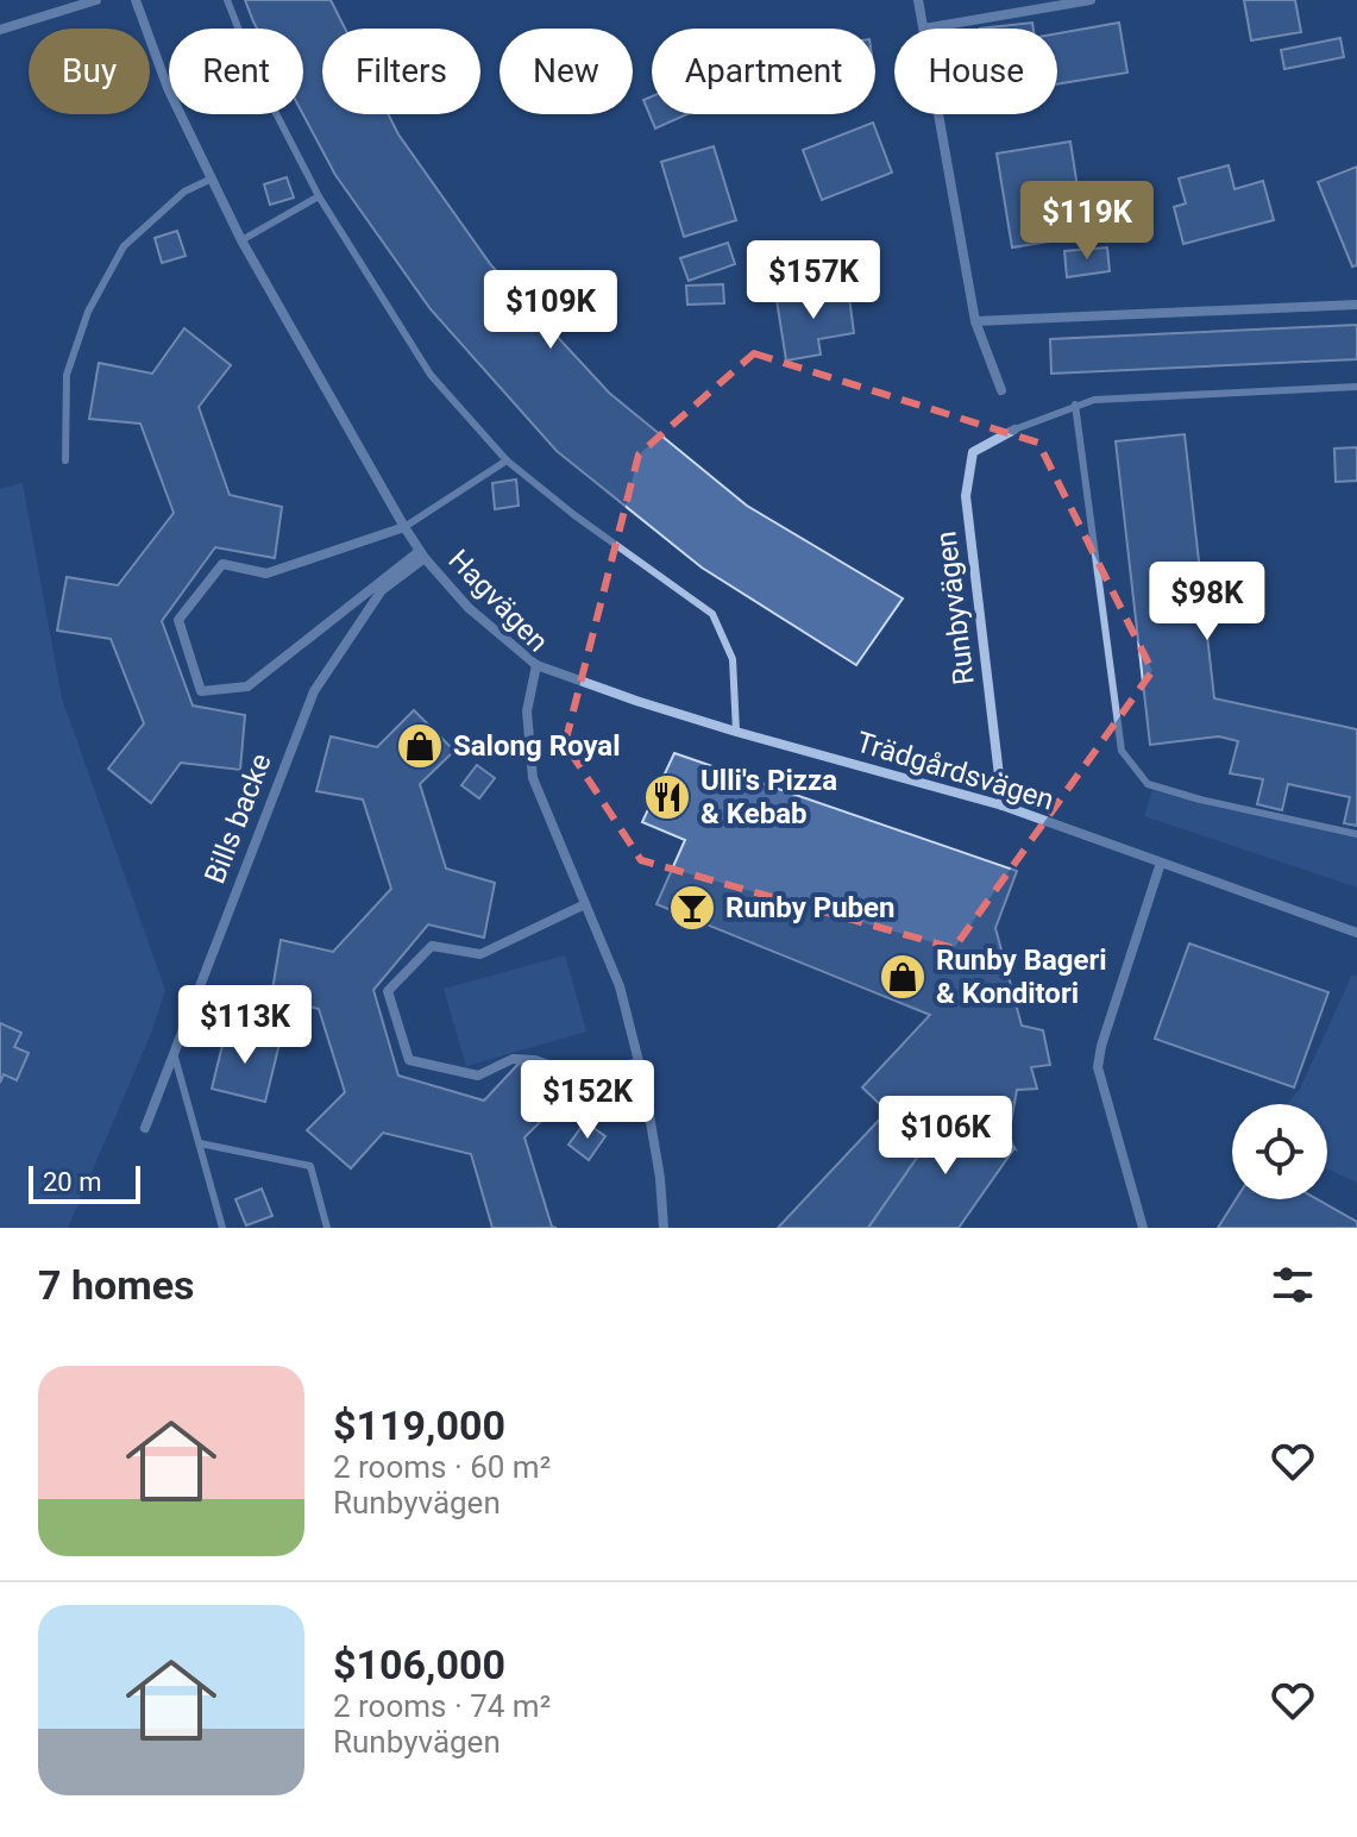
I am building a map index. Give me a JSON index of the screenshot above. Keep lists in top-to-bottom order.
{
  "streets": {
    "street": [
      "Hagvägen",
      "Runbyvägen",
      "Trädgårdsvägen",
      "Bills backe"
    ]
  },
  "crossings": [
    ["Hagvägen", "Trädgårdsvägen"],
    ["Hagvägen", "Bills backe"],
    ["Runbyvägen", "Trädgårdsvägen"]
  ],
  "places": {
    "shop": ["Salong Royal", "Runby Bageri & Konditori"],
    "restaurant": ["Ulli's Pizza & Kebab"],
    "bar": ["Runby Puben"]
  },
  "scale_bar": "20 m",
  "page": {
    "chip": [
      "Buy",
      "Rent",
      "Filters",
      "New",
      "Apartment",
      "House"
    ],
    "price": [
      "$119K",
      "$157K",
      "$109K",
      "$98K",
      "$113K",
      "$152K",
      "$106K"
    ],
    "scale": "20 m",
    "heading": "7 homes",
    "list": [
      {
        "name": "$119,000",
        "note": "2 rooms · 60 m² · Runbyvägen"
      },
      {
        "name": "$106,000",
        "note": "2 rooms · 74 m² · Runbyvägen"
      }
    ]
  }
}
